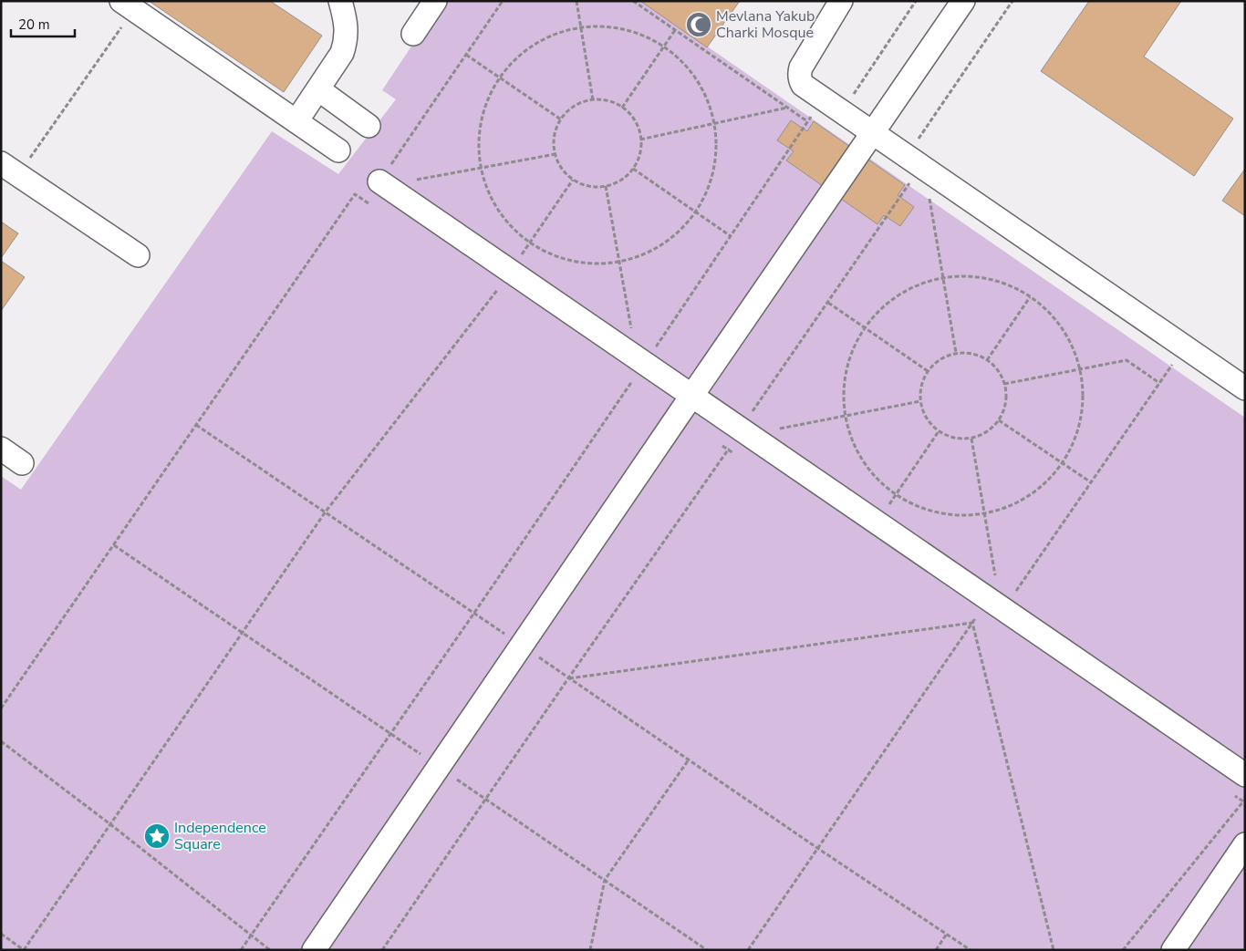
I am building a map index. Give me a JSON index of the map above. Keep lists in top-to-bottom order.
{
  "places": {
    "mosque": ["Mevlana Yakub Charki Mosque"],
    "place": ["Independence Square"]
  },
  "scale_bar": "20 m"
}
